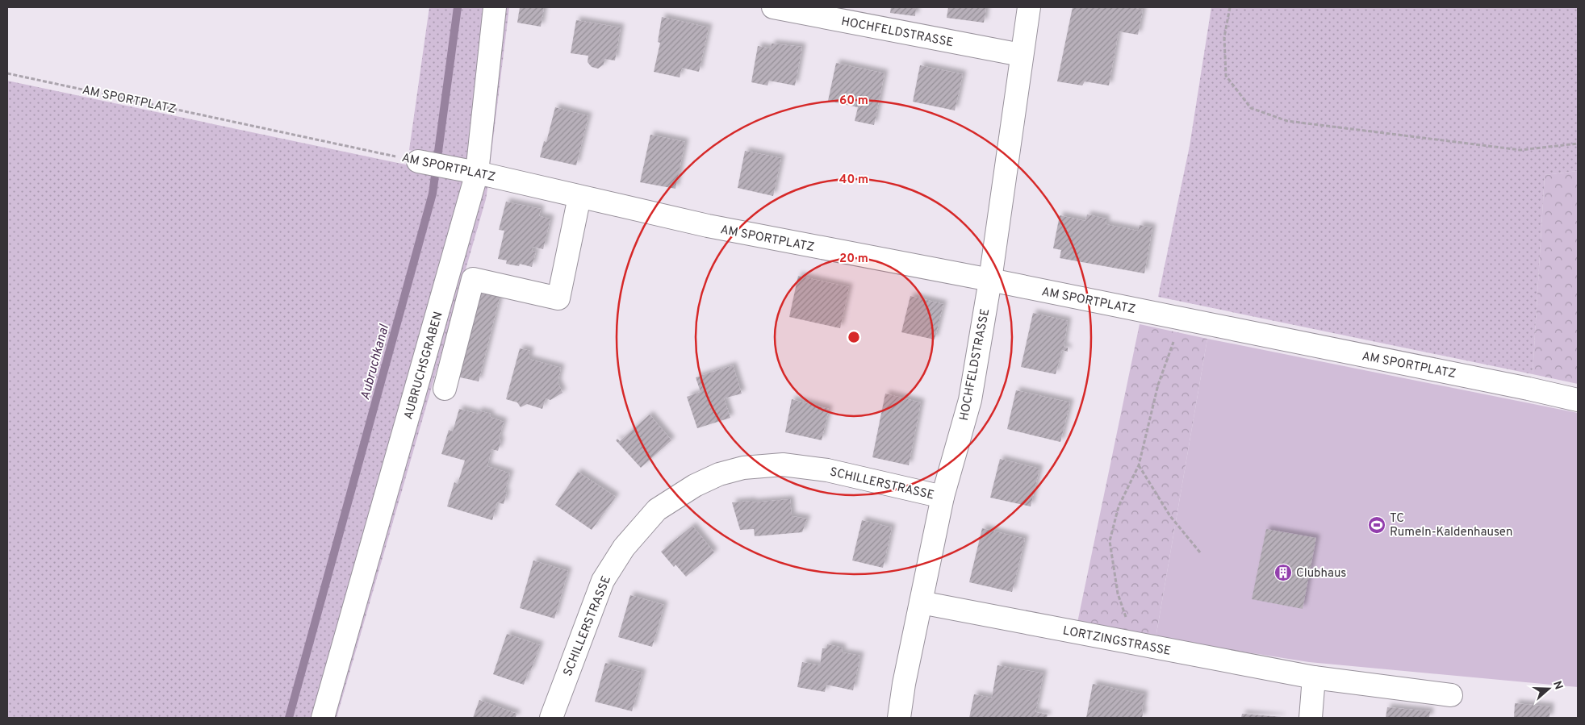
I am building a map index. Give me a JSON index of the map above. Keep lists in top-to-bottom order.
{
  "streets": {
    "street": [
      "HOCHFELDSTRASSE",
      "AM SPORTPLATZ",
      "AUBRUCHSGRABEN",
      "SCHILLERSTRASSE",
      "LORTZINGSTRASSE"
    ]
  },
  "crossings": [
    ["HOCHFELDSTRASSE", "AM SPORTPLATZ"],
    ["HOCHFELDSTRASSE", "SCHILLERSTRASSE"],
    ["HOCHFELDSTRASSE", "LORTZINGSTRASSE"],
    ["AM SPORTPLATZ", "AUBRUCHSGRABEN"]
  ],
  "water": ["Aubruchkanal"],
  "places": {
    "sports": ["TC Rumeln-Kaldenhausen"],
    "building": ["Clubhaus"]
  },
  "north": "right",
  "rings": ["60 m", "40 m", "20 m"]
}
